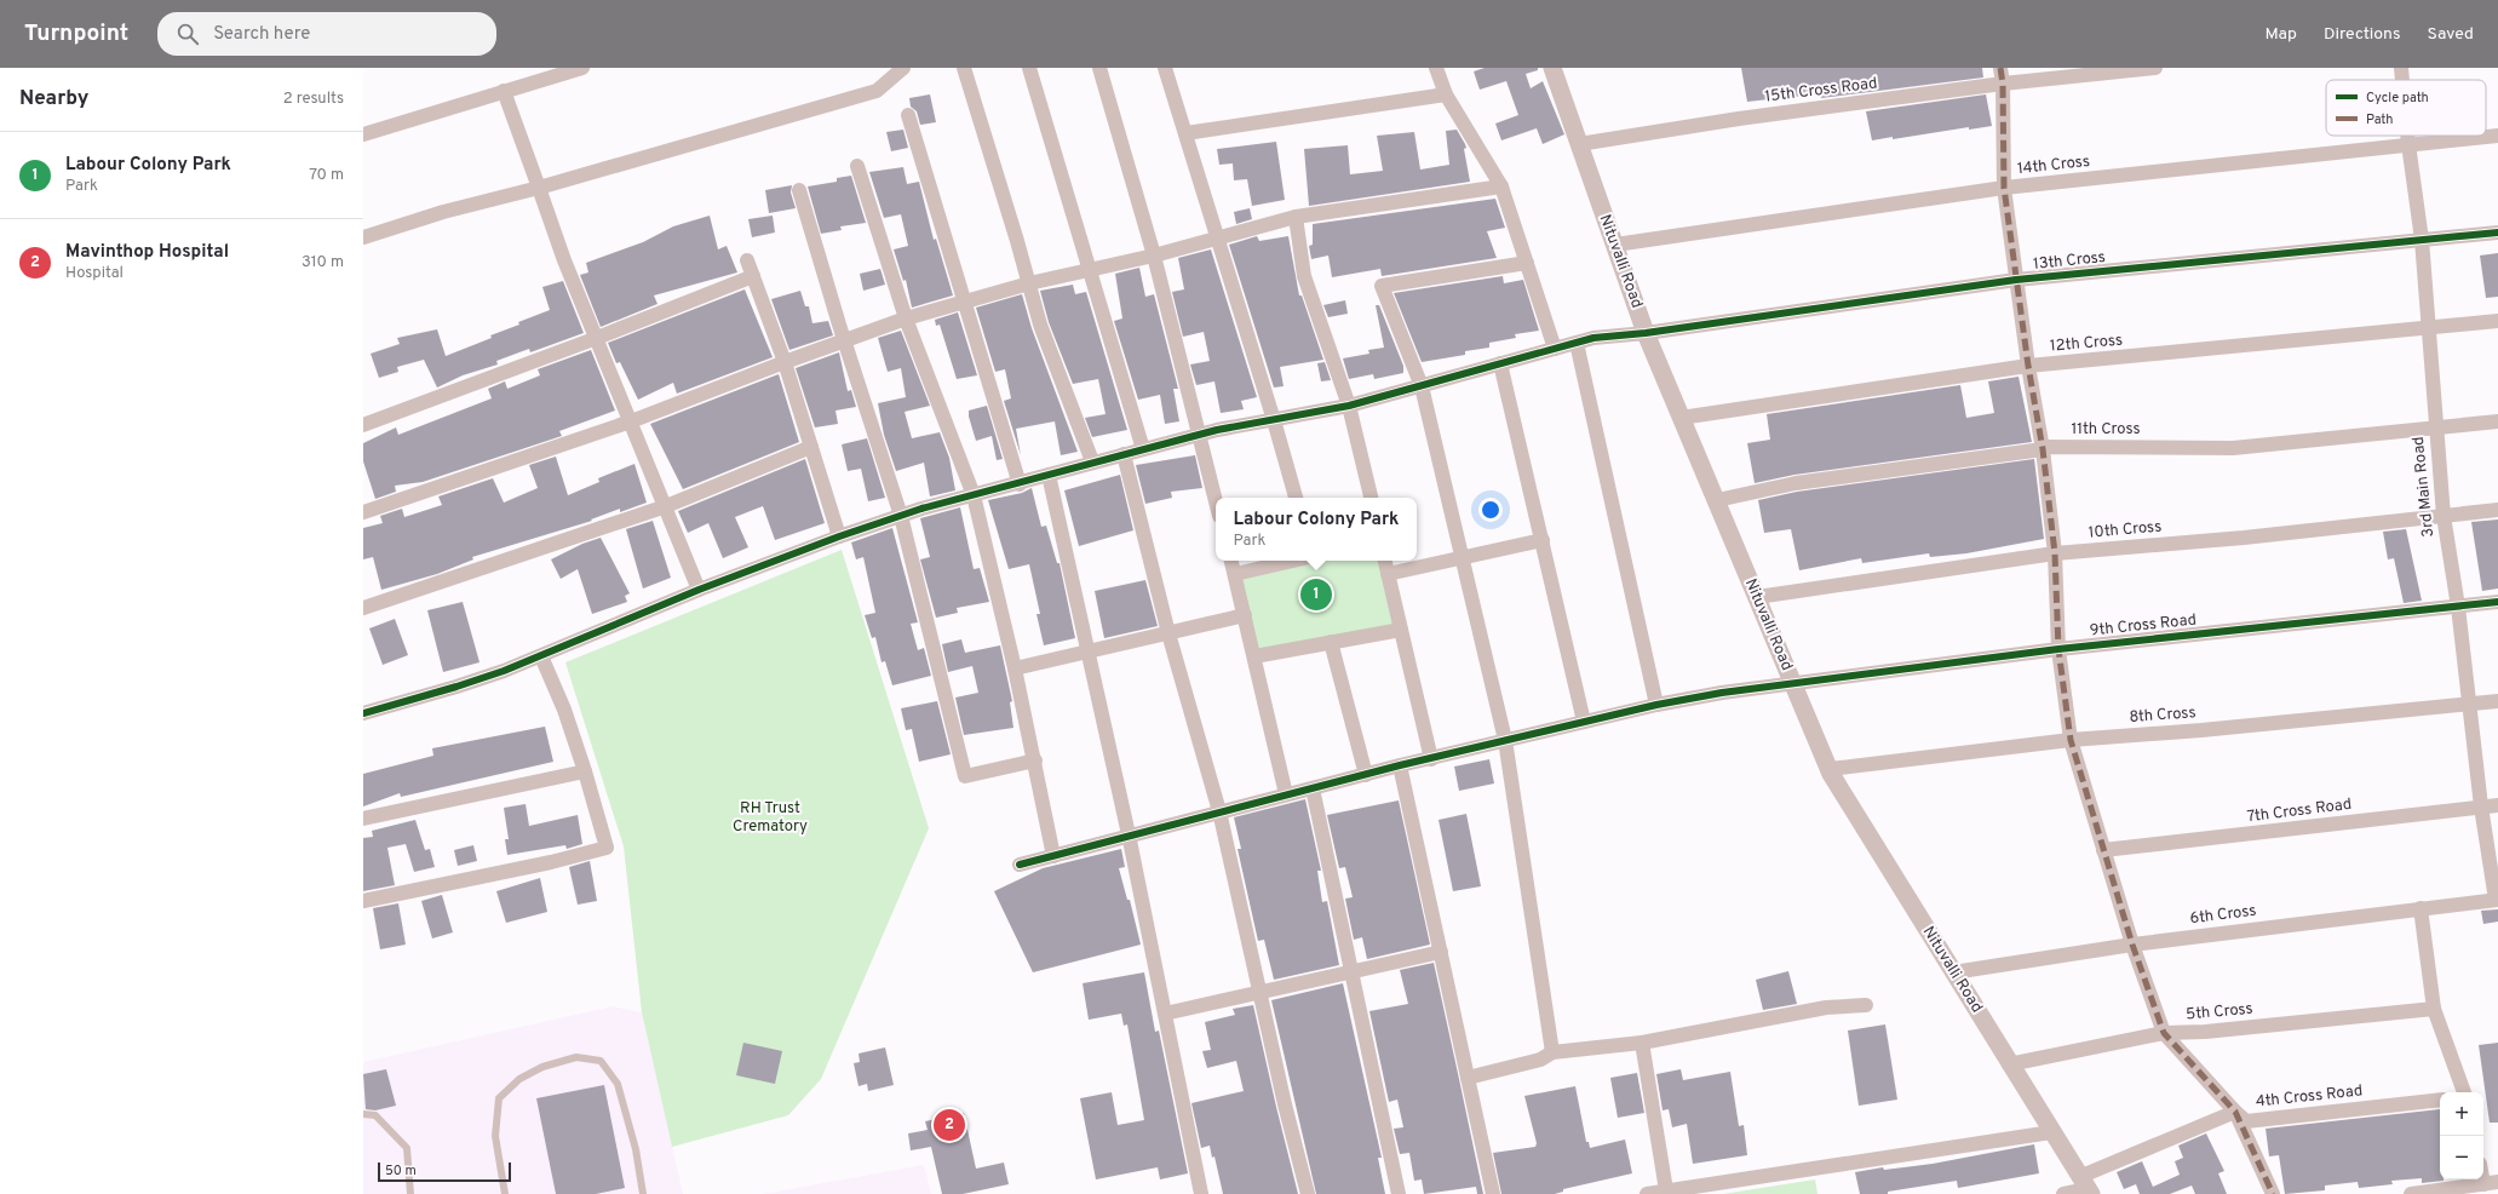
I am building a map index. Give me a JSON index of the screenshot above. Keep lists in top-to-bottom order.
{
  "streets": {
    "street": [
      "15th Cross Road",
      "14th Cross",
      "Nituvalli Road",
      "13th Cross",
      "12th Cross",
      "11th Cross",
      "3rd Main Road",
      "10th Cross",
      "9th Cross Road",
      "8th Cross",
      "7th Cross Road",
      "6th Cross",
      "5th Cross",
      "4th Cross Road"
    ]
  },
  "crossings": [
    ["15th Cross Road", "Nituvalli Road"],
    ["14th Cross", "Nituvalli Road"],
    ["14th Cross", "3rd Main Road"],
    ["Nituvalli Road", "13th Cross"],
    ["Nituvalli Road", "12th Cross"],
    ["Nituvalli Road", "11th Cross"],
    ["Nituvalli Road", "10th Cross"],
    ["Nituvalli Road", "9th Cross Road"],
    ["Nituvalli Road", "8th Cross"],
    ["Nituvalli Road", "6th Cross"],
    ["Nituvalli Road", "5th Cross"],
    ["Nituvalli Road", "4th Cross Road"],
    ["13th Cross", "3rd Main Road"],
    ["12th Cross", "3rd Main Road"],
    ["11th Cross", "3rd Main Road"],
    ["3rd Main Road", "10th Cross"],
    ["3rd Main Road", "9th Cross Road"],
    ["3rd Main Road", "8th Cross"],
    ["3rd Main Road", "7th Cross Road"],
    ["3rd Main Road", "6th Cross"]
  ],
  "parks": ["RH Trust Crematory"],
  "legend": ["Cycle path", "Path"],
  "scale_bar": "50 m",
  "page": {
    "header": "Turnpoint",
    "search": "Search here",
    "nav": ["Map", "Directions", "Saved"],
    "heading": ["Nearby", "2 results"],
    "list": [
      {
        "mark": "1",
        "name": "Labour Colony Park",
        "note": "Park",
        "value": "70 m"
      },
      {
        "mark": "2",
        "name": "Mavinthop Hospital",
        "note": "Hospital",
        "value": "310 m"
      }
    ],
    "popup": ["Labour Colony Park", "Park"],
    "pins": ["1", "2"],
    "map_buttons": ["+", "−"],
    "scale": "50 m"
  }
}
